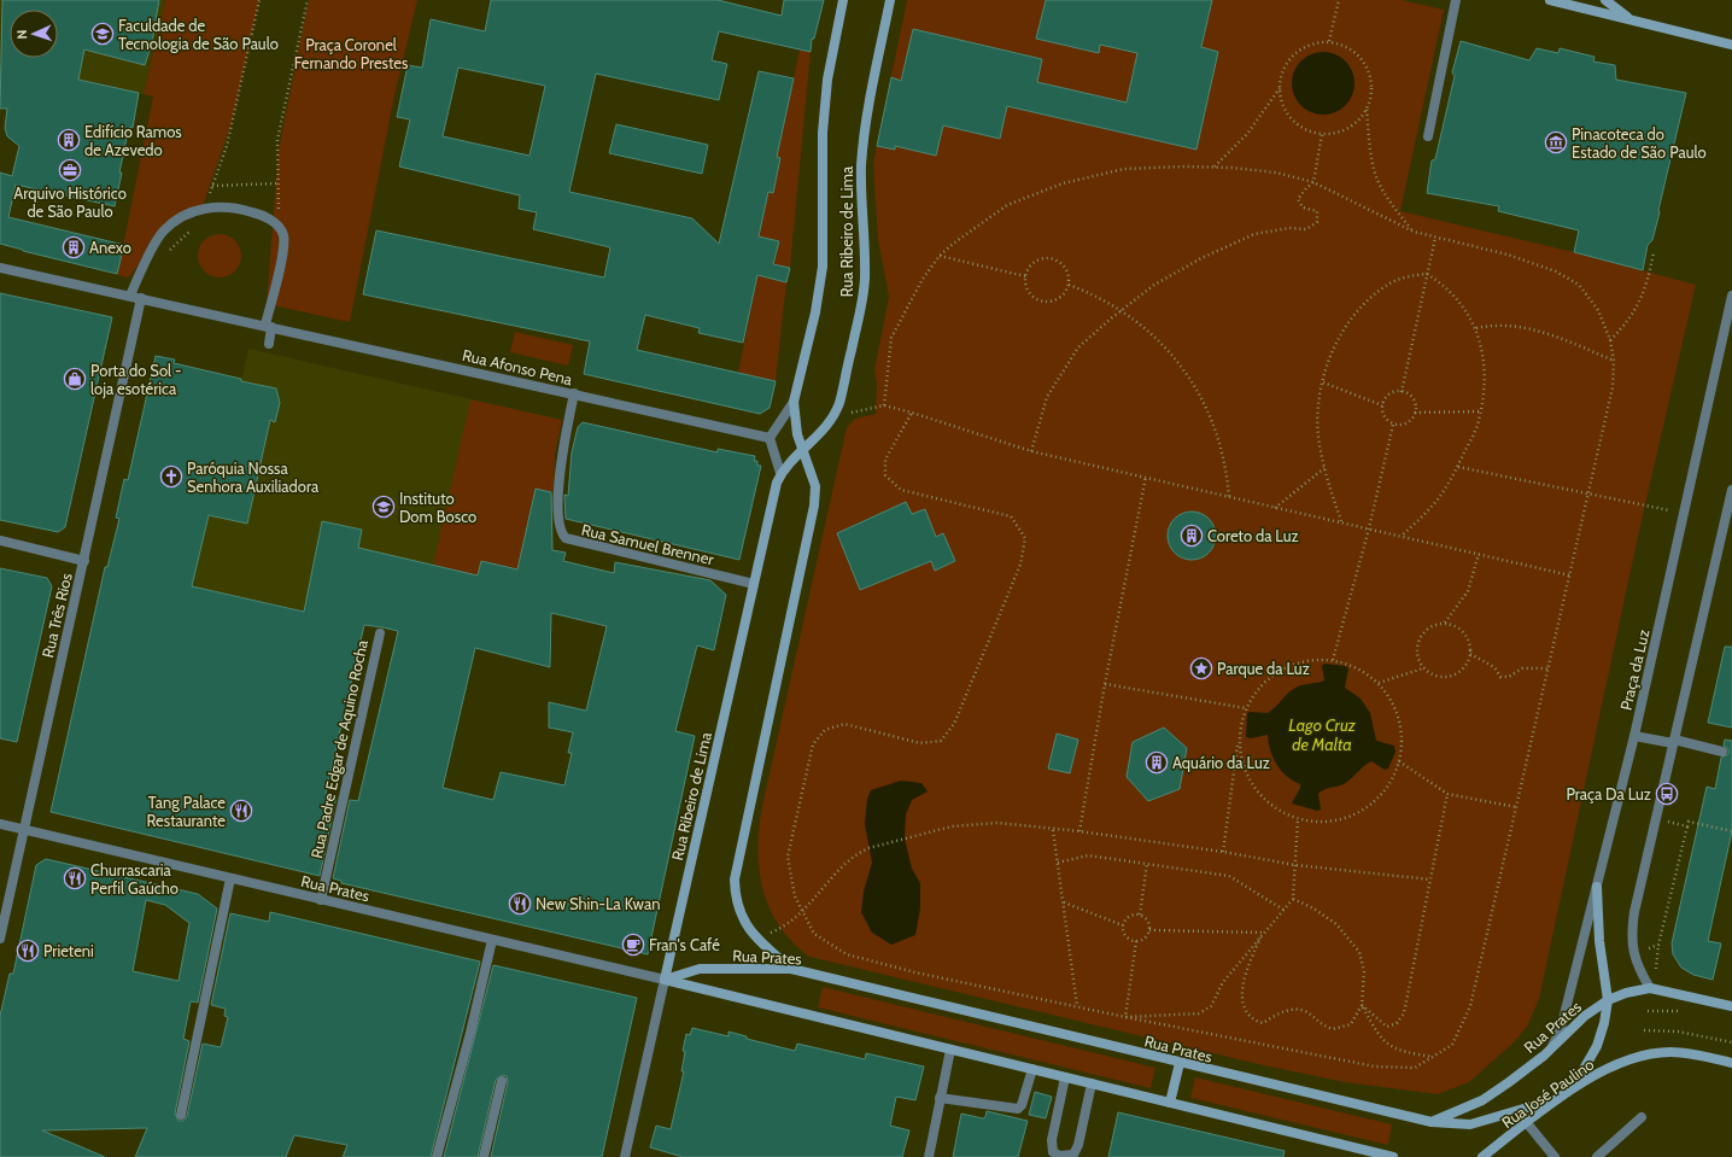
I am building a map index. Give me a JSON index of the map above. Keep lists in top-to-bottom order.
{
  "streets": {
    "main road": ["Rua Ribeiro de Lima", "Rua Prates", "Rua José Paulino"],
    "street": [
      "Rua Afonso Pena",
      "Rua Samuel Brenner",
      "Rua Três Rios",
      "Praça da Luz",
      "Rua Padre Edgar de Aquino Rocha"
    ]
  },
  "crossings": [
    ["Rua Ribeiro de Lima", "Rua Samuel Brenner"],
    ["Rua Ribeiro de Lima", "Rua Prates"],
    ["Rua Afonso Pena", "Rua Samuel Brenner"],
    ["Rua Três Rios", "Rua Prates"],
    ["Praça da Luz", "Rua Prates"],
    ["Rua Padre Edgar de Aquino Rocha", "Rua Prates"]
  ],
  "water": ["Lago Cruz de Malta"],
  "parks": ["Praça Coronel Fernando Prestes"],
  "places": {
    "school or university": ["Faculdade de Tecnologia de São Paulo", "Instituto Dom Bosco"],
    "building": [
      "Edifício Ramos de Azevedo",
      "Anexo",
      "Coreto da Luz",
      "Aquário da Luz"
    ],
    "museum": ["Pinacoteca do Estado de São Paulo"],
    "office": ["Arquivo Histórico de São Paulo"],
    "shop": ["Porta do Sol - loja esotérica"],
    "church": ["Paróquia Nossa Senhora Auxiliadora"],
    "place": ["Parque da Luz"],
    "bus stop": ["Praça Da Luz"],
    "restaurant": [
      "Tang Palace Restaurante",
      "Churrascaria Perfil Gaúcho",
      "New Shin-La Kwan",
      "Prieteni"
    ],
    "cafe": ["Fran's Café"]
  },
  "north": "left"
}
